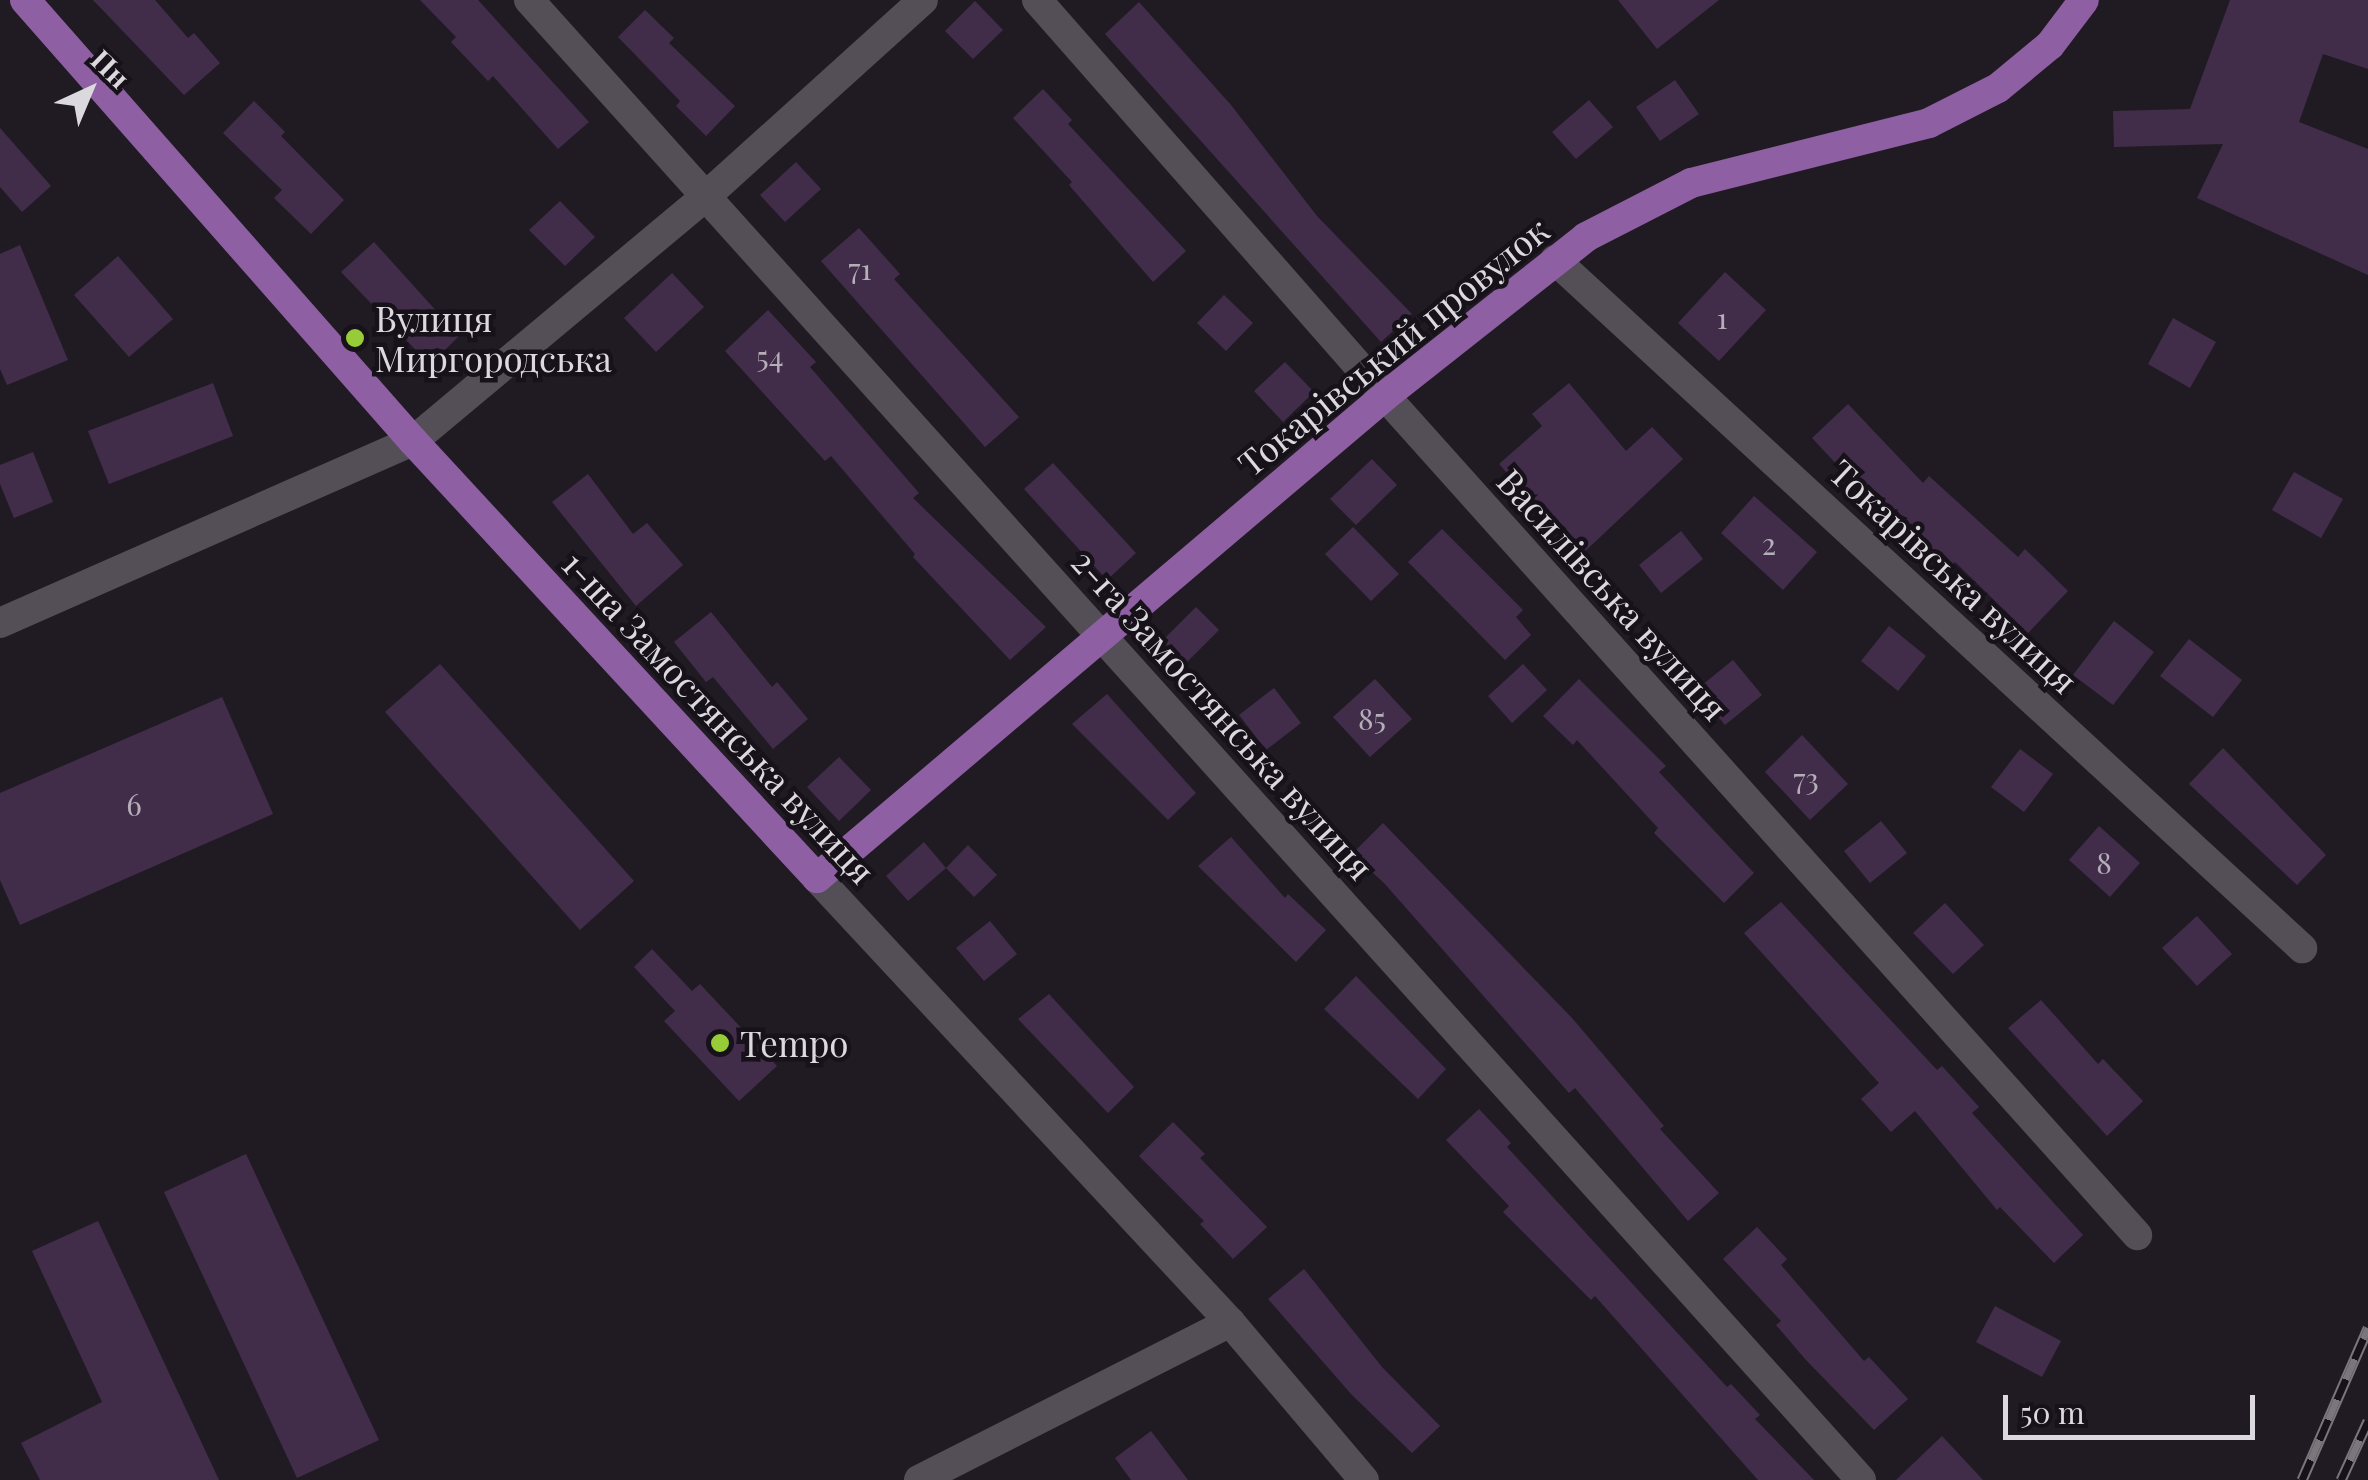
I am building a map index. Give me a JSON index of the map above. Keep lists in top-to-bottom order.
{
  "streets": {
    "main road": ["Токарівський провулок", "1-ша Замостянська вулиця"],
    "street": ["Токарівська вулиця", "Василівська вулиця", "2-га Замостянська вулиця"]
  },
  "crossings": [
    ["Токарівський провулок", "Токарівська вулиця"],
    ["Токарівський провулок", "Василівська вулиця"],
    ["Токарівський провулок", "2-га Замостянська вулиця"],
    ["Токарівський провулок", "1-ша Замостянська вулиця"]
  ],
  "places": ["Вулиця Миргородська", "Tempo"],
  "house_numbers": [
    "71",
    "1",
    "54",
    "2",
    "85",
    "73",
    "6",
    "8"
  ],
  "scale_bar": "50 m",
  "north": "top right"
}
